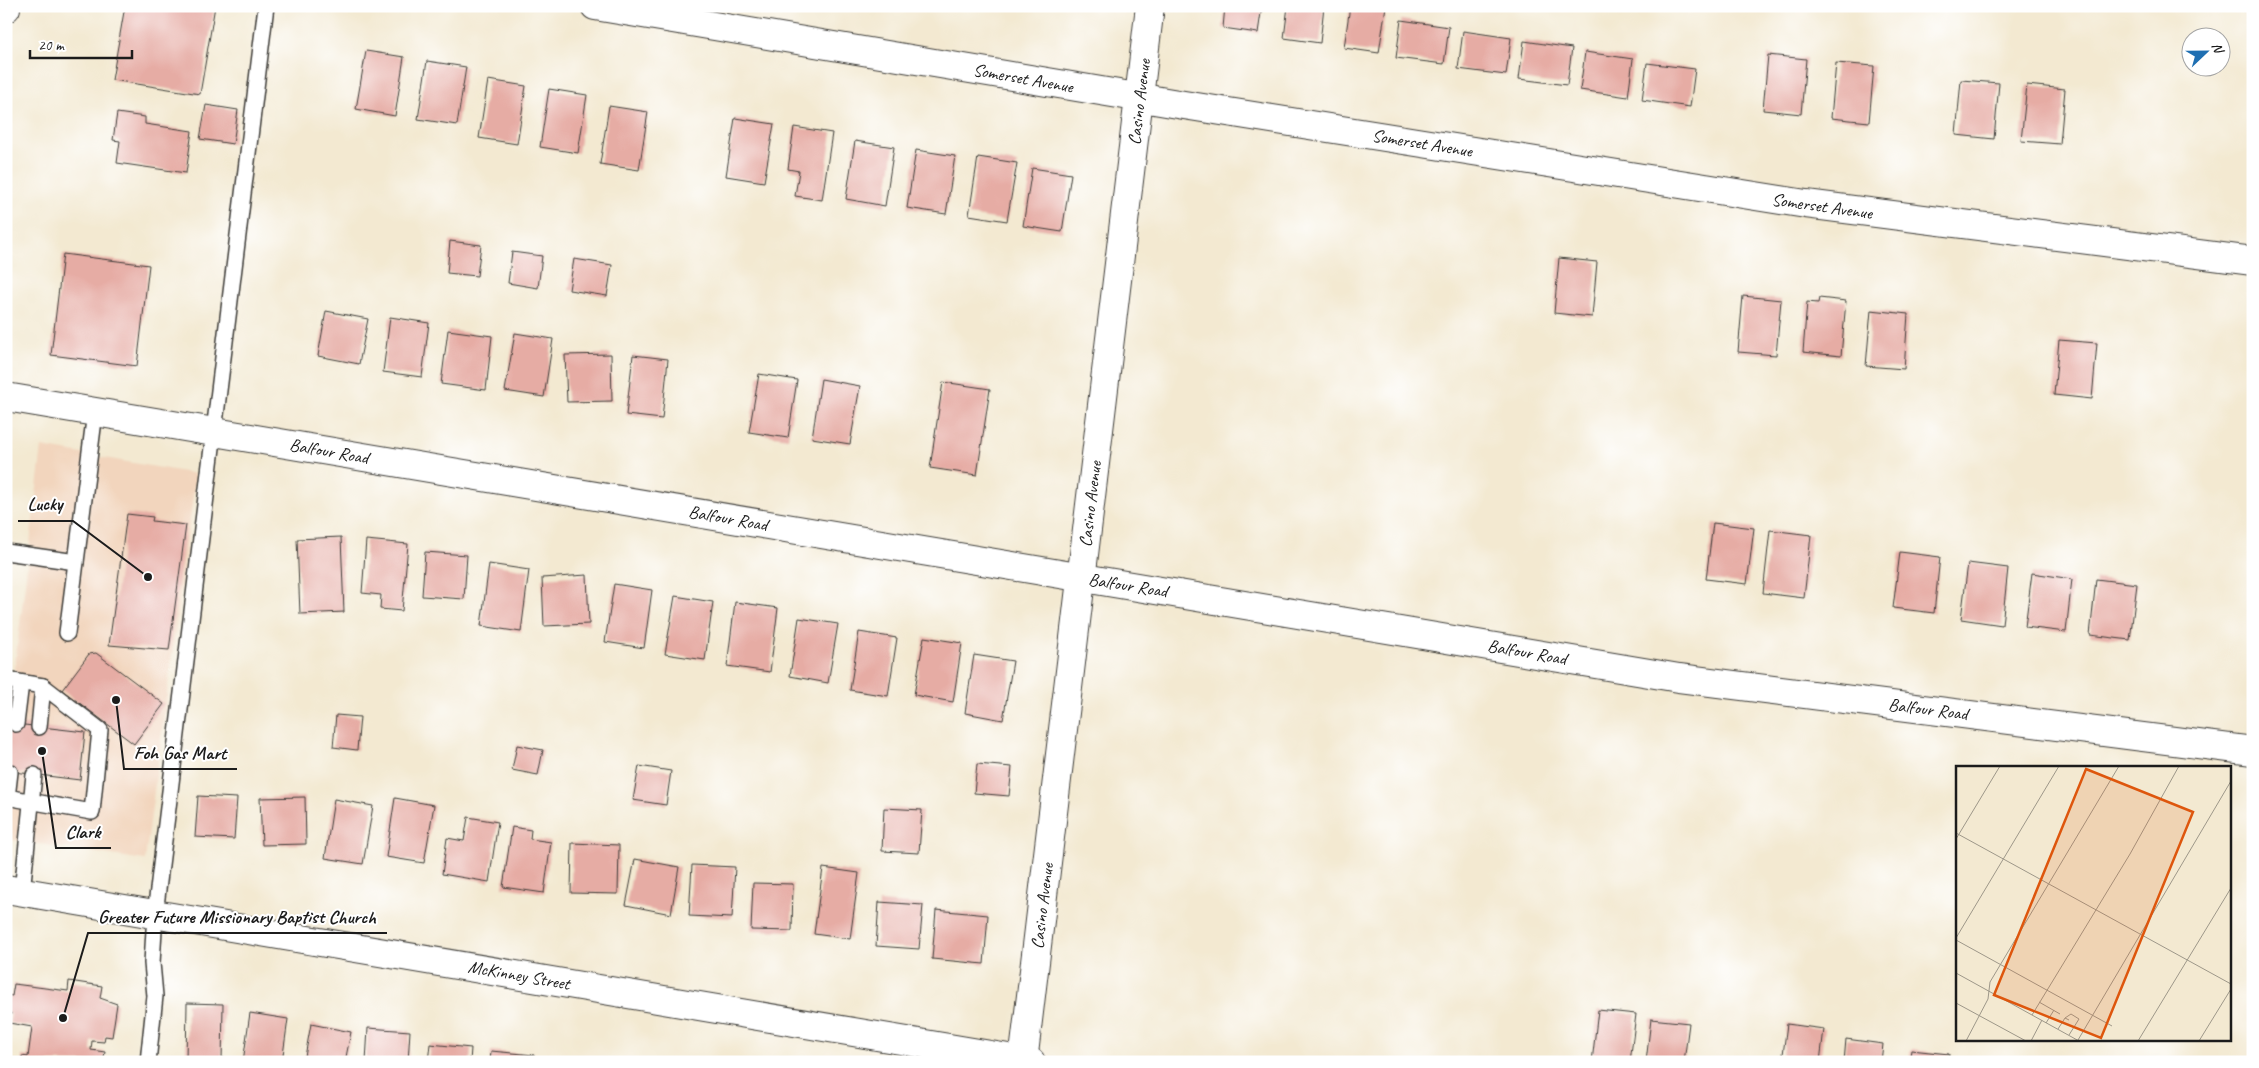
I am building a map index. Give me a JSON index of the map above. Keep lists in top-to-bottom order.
{
  "streets": {
    "street": [
      "Somerset Avenue",
      "Casino Avenue",
      "Balfour Road",
      "McKinney Street"
    ]
  },
  "crossings": [
    ["Somerset Avenue", "Casino Avenue"],
    ["Casino Avenue", "Balfour Road"],
    ["Casino Avenue", "McKinney Street"]
  ],
  "places": [
    "Lucky",
    "Foh Gas Mart",
    "Clark",
    "Greater Future Missionary Baptist Church"
  ],
  "scale_bar": "20 m",
  "north": "right"
}
